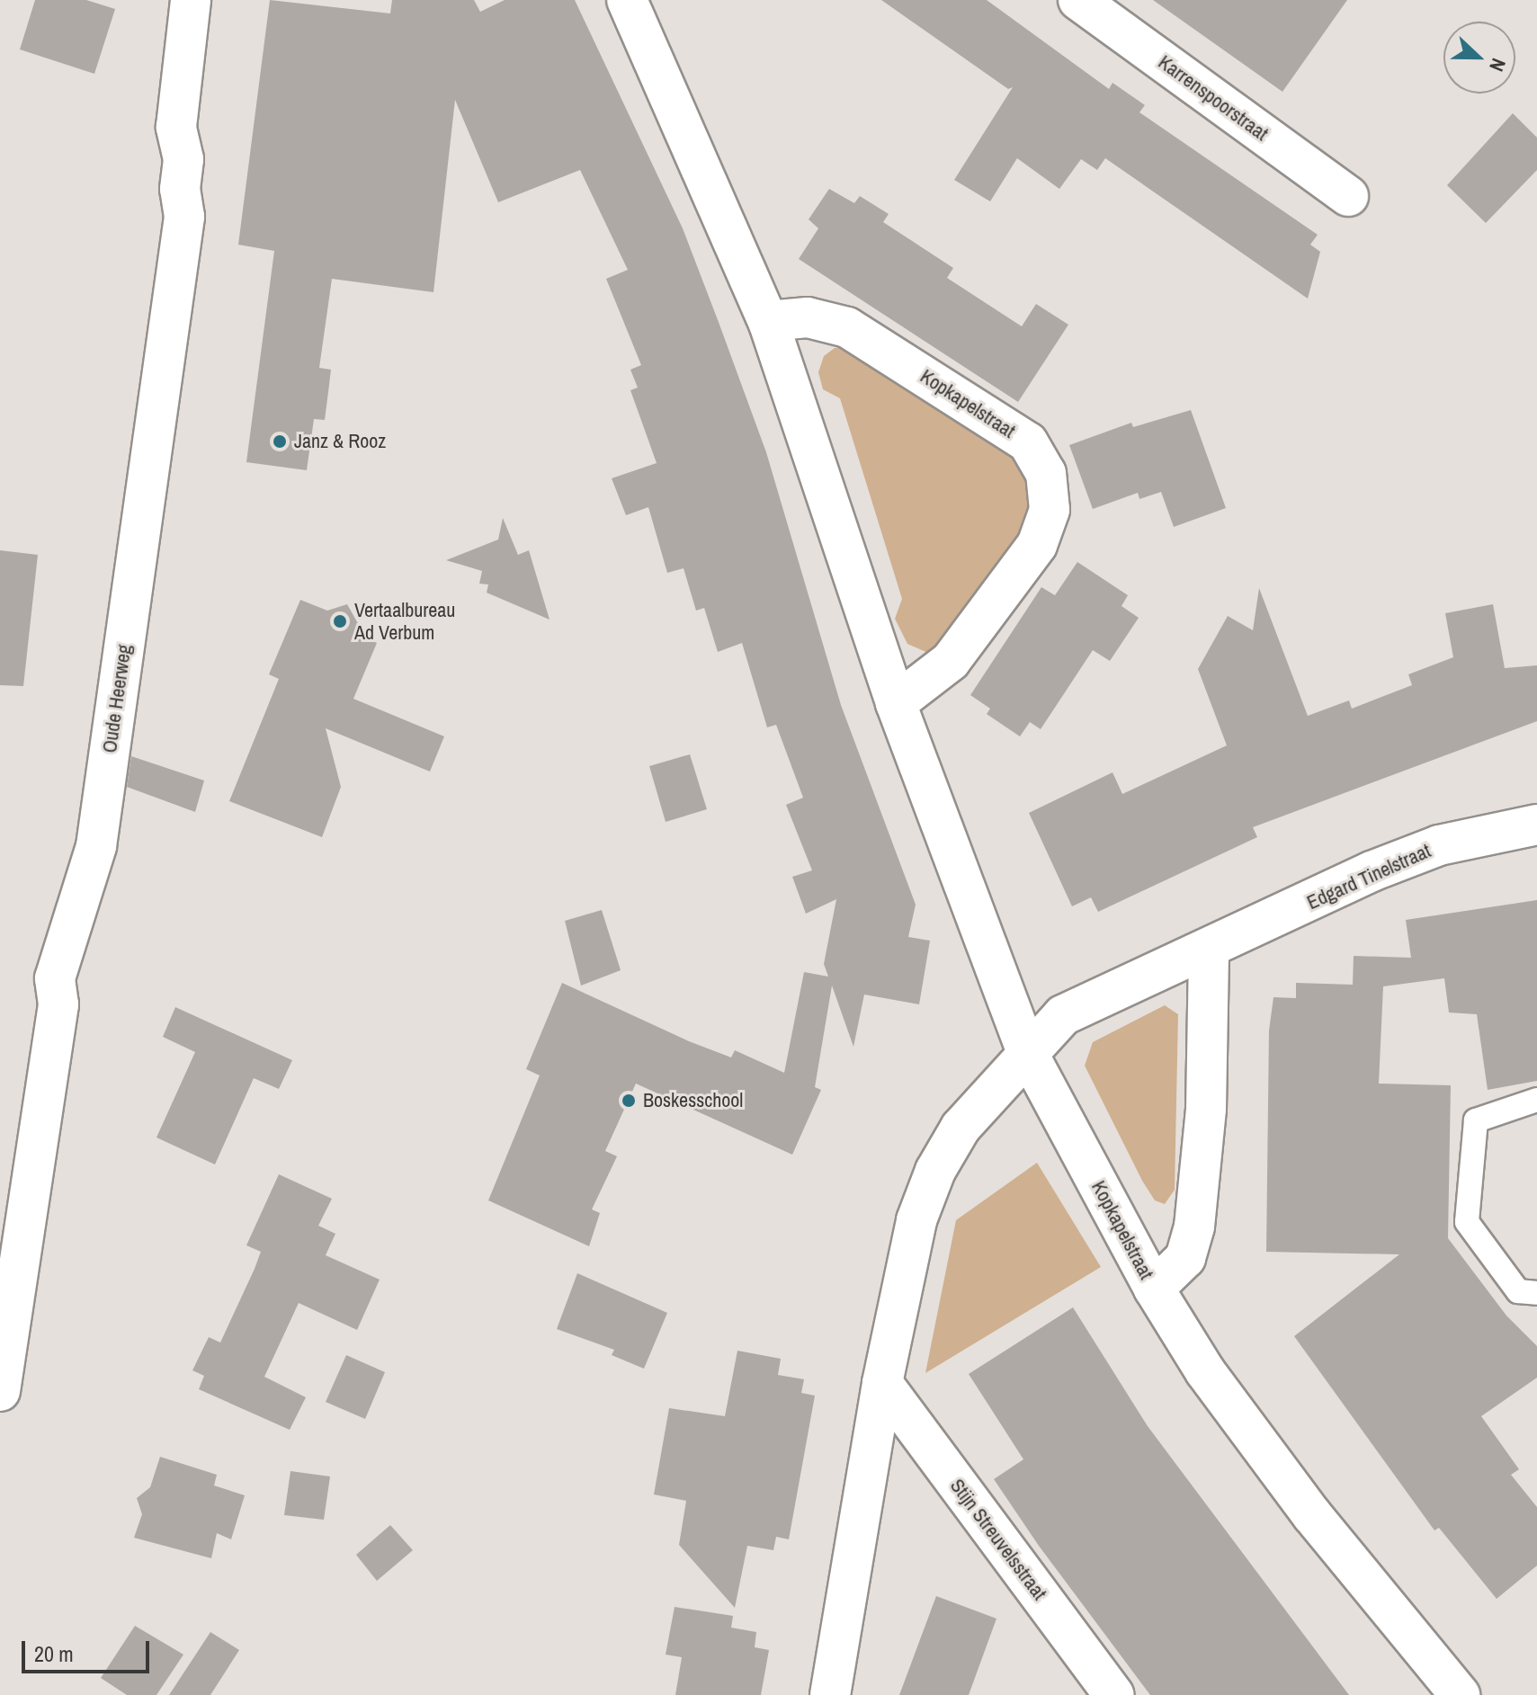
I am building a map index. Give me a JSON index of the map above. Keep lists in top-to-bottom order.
{
  "streets": {
    "street": [
      "Karrenspoorstraat",
      "Kopkapelstraat",
      "Oude Heerweg",
      "Edgard Tinelstraat",
      "Stijn Streuvelsstraat"
    ]
  },
  "crossings": [
    ["Kopkapelstraat", "Edgard Tinelstraat"]
  ],
  "places": ["Janz & Rooz", "Vertaalbureau Ad Verbum", "Boskesschool"],
  "scale_bar": "20 m",
  "north": "right"
}
